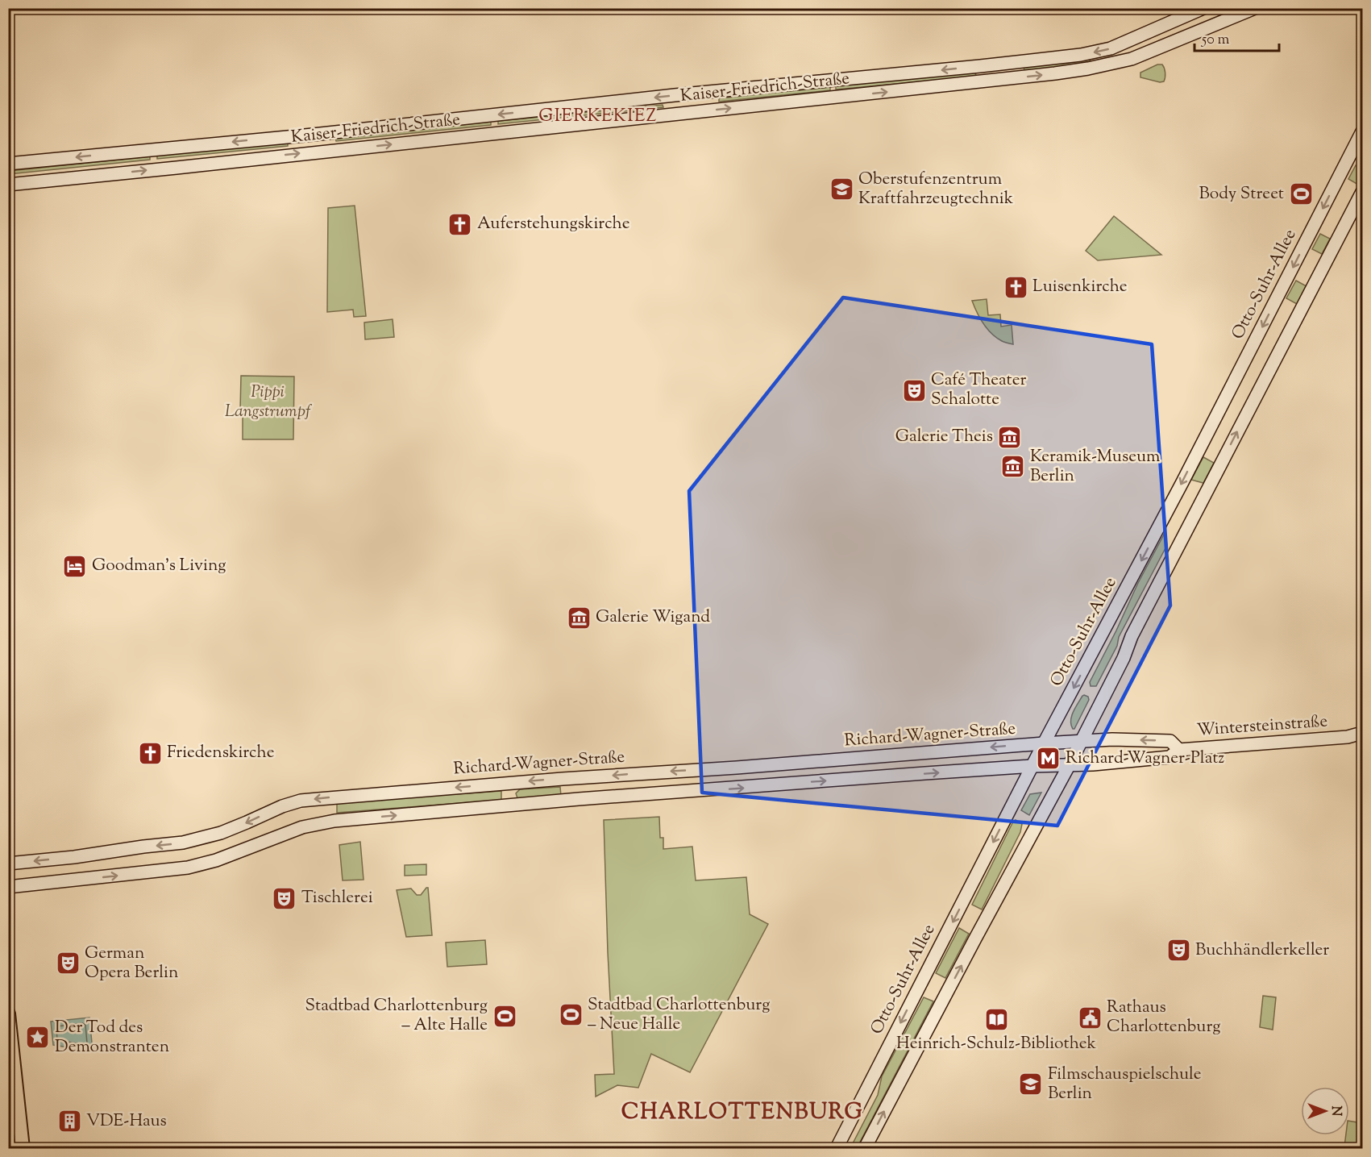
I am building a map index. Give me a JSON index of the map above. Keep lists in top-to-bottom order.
{
  "streets": {
    "main road": [
      "Kaiser-Friedrich-Straße",
      "Otto-Suhr-Allee",
      "Wintersteinstraße",
      "Richard-Wagner-Straße"
    ]
  },
  "crossings": [
    ["Otto-Suhr-Allee", "Richard-Wagner-Straße"],
    ["Wintersteinstraße", "Richard-Wagner-Straße"]
  ],
  "districts": ["GIERKEKIEZ", "CHARLOTTENBURG"],
  "parks": ["Pippi Langstrumpf"],
  "places": {
    "school or university": ["Oberstufenzentrum Kraftfahrzeugtechnik", "Filmschauspielschule Berlin"],
    "sports": ["Body Street", "Stadtbad Charlottenburg – Neue Halle", "Stadtbad Charlottenburg – Alte Halle"],
    "church": ["Auferstehungskirche", "Luisenkirche", "Friedenskirche"],
    "theatre": [
      "Café Theater Schalotte",
      "Tischlerei",
      "Buchhändlerkeller",
      "German Opera Berlin"
    ],
    "museum": ["Galerie Theis", "Keramik-Museum Berlin", "Galerie Wigand"],
    "hotel": ["Goodman's Living"],
    "metro station": ["Richard-Wagner-Platz"],
    "public building": ["Rathaus Charlottenburg"],
    "library": ["Heinrich-Schulz-Bibliothek"],
    "place": ["Der Tod des Demonstranten"],
    "building": ["VDE-Haus"]
  },
  "scale_bar": "50 m",
  "north": "right"
}
